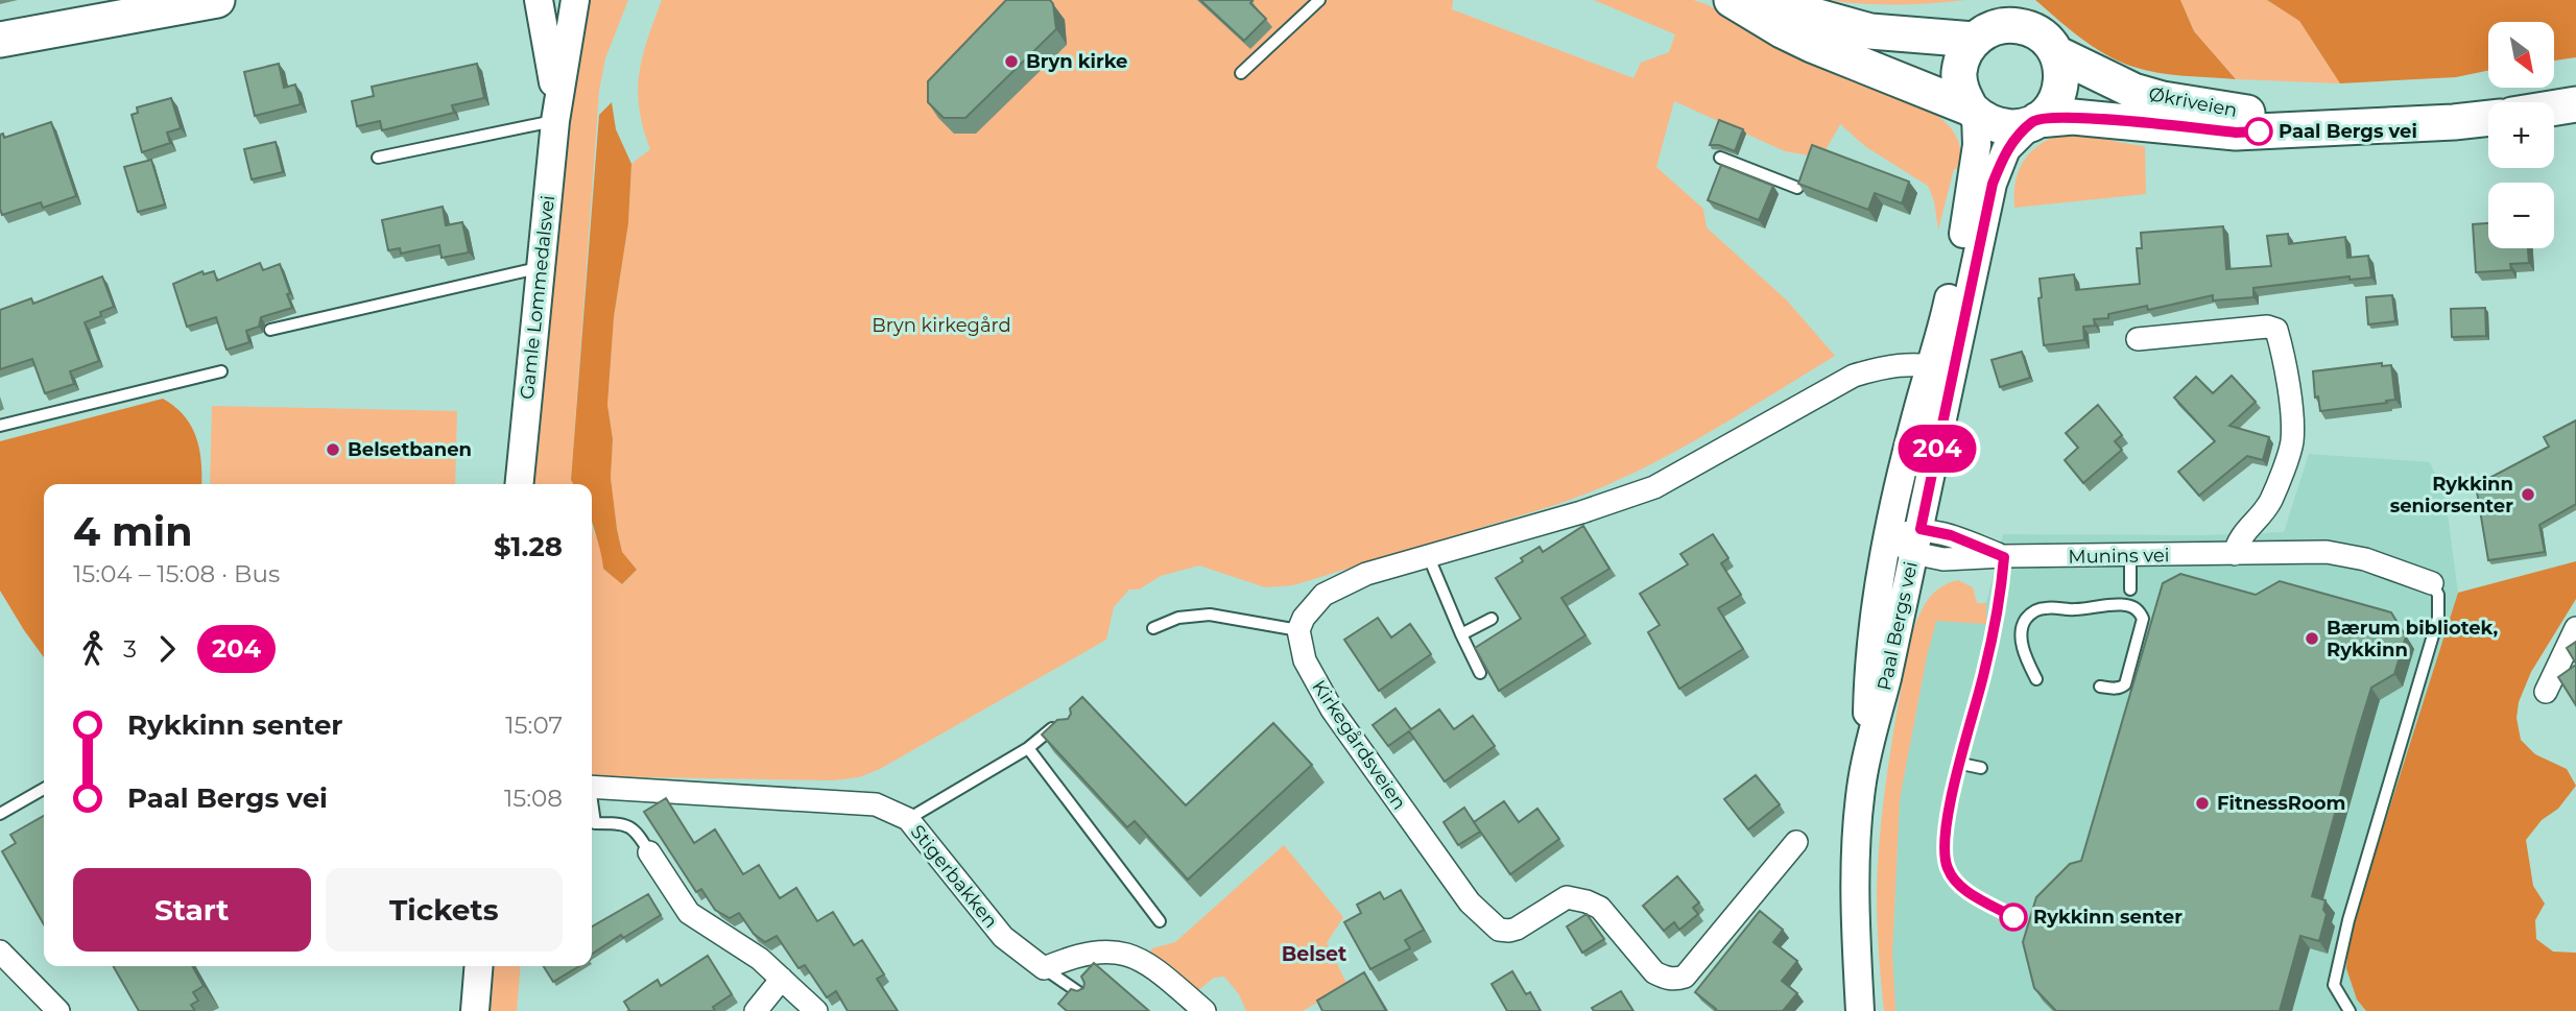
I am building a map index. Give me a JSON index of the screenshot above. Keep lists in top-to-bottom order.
{
  "streets": {
    "main road": ["Økriveien"],
    "street": [
      "Gamle Lommedalsvei",
      "Munins vei",
      "Paal Bergs vei",
      "Kirkegårdsveien",
      "Stigerbakken"
    ]
  },
  "crossings": [
    ["Økriveien", "Paal Bergs vei"],
    ["Munins vei", "Paal Bergs vei"]
  ],
  "districts": ["Belset"],
  "parks": ["Bryn kirkegård"],
  "places": [
    "Bryn kirke",
    "Paal Bergs vei",
    "Belsetbanen",
    "Rykkinn seniorsenter",
    "Bærum bibliotek, Rykkinn",
    "FitnessRoom",
    "Rykkinn senter"
  ],
  "lines": ["bus line 204"],
  "north": "bottom right",
  "page": {
    "on_map": "204",
    "map_buttons": ["+", "−"],
    "heading": ["4 min", "15:04 – 15:08 · Bus", "$1.28"],
    "legs": ["3", "204"],
    "list": [
      {
        "name": "Rykkinn senter",
        "value": "15:07"
      },
      {
        "name": "Paal Bergs vei",
        "value": "15:08"
      }
    ],
    "buttons": ["Start", "Tickets"]
  }
}
